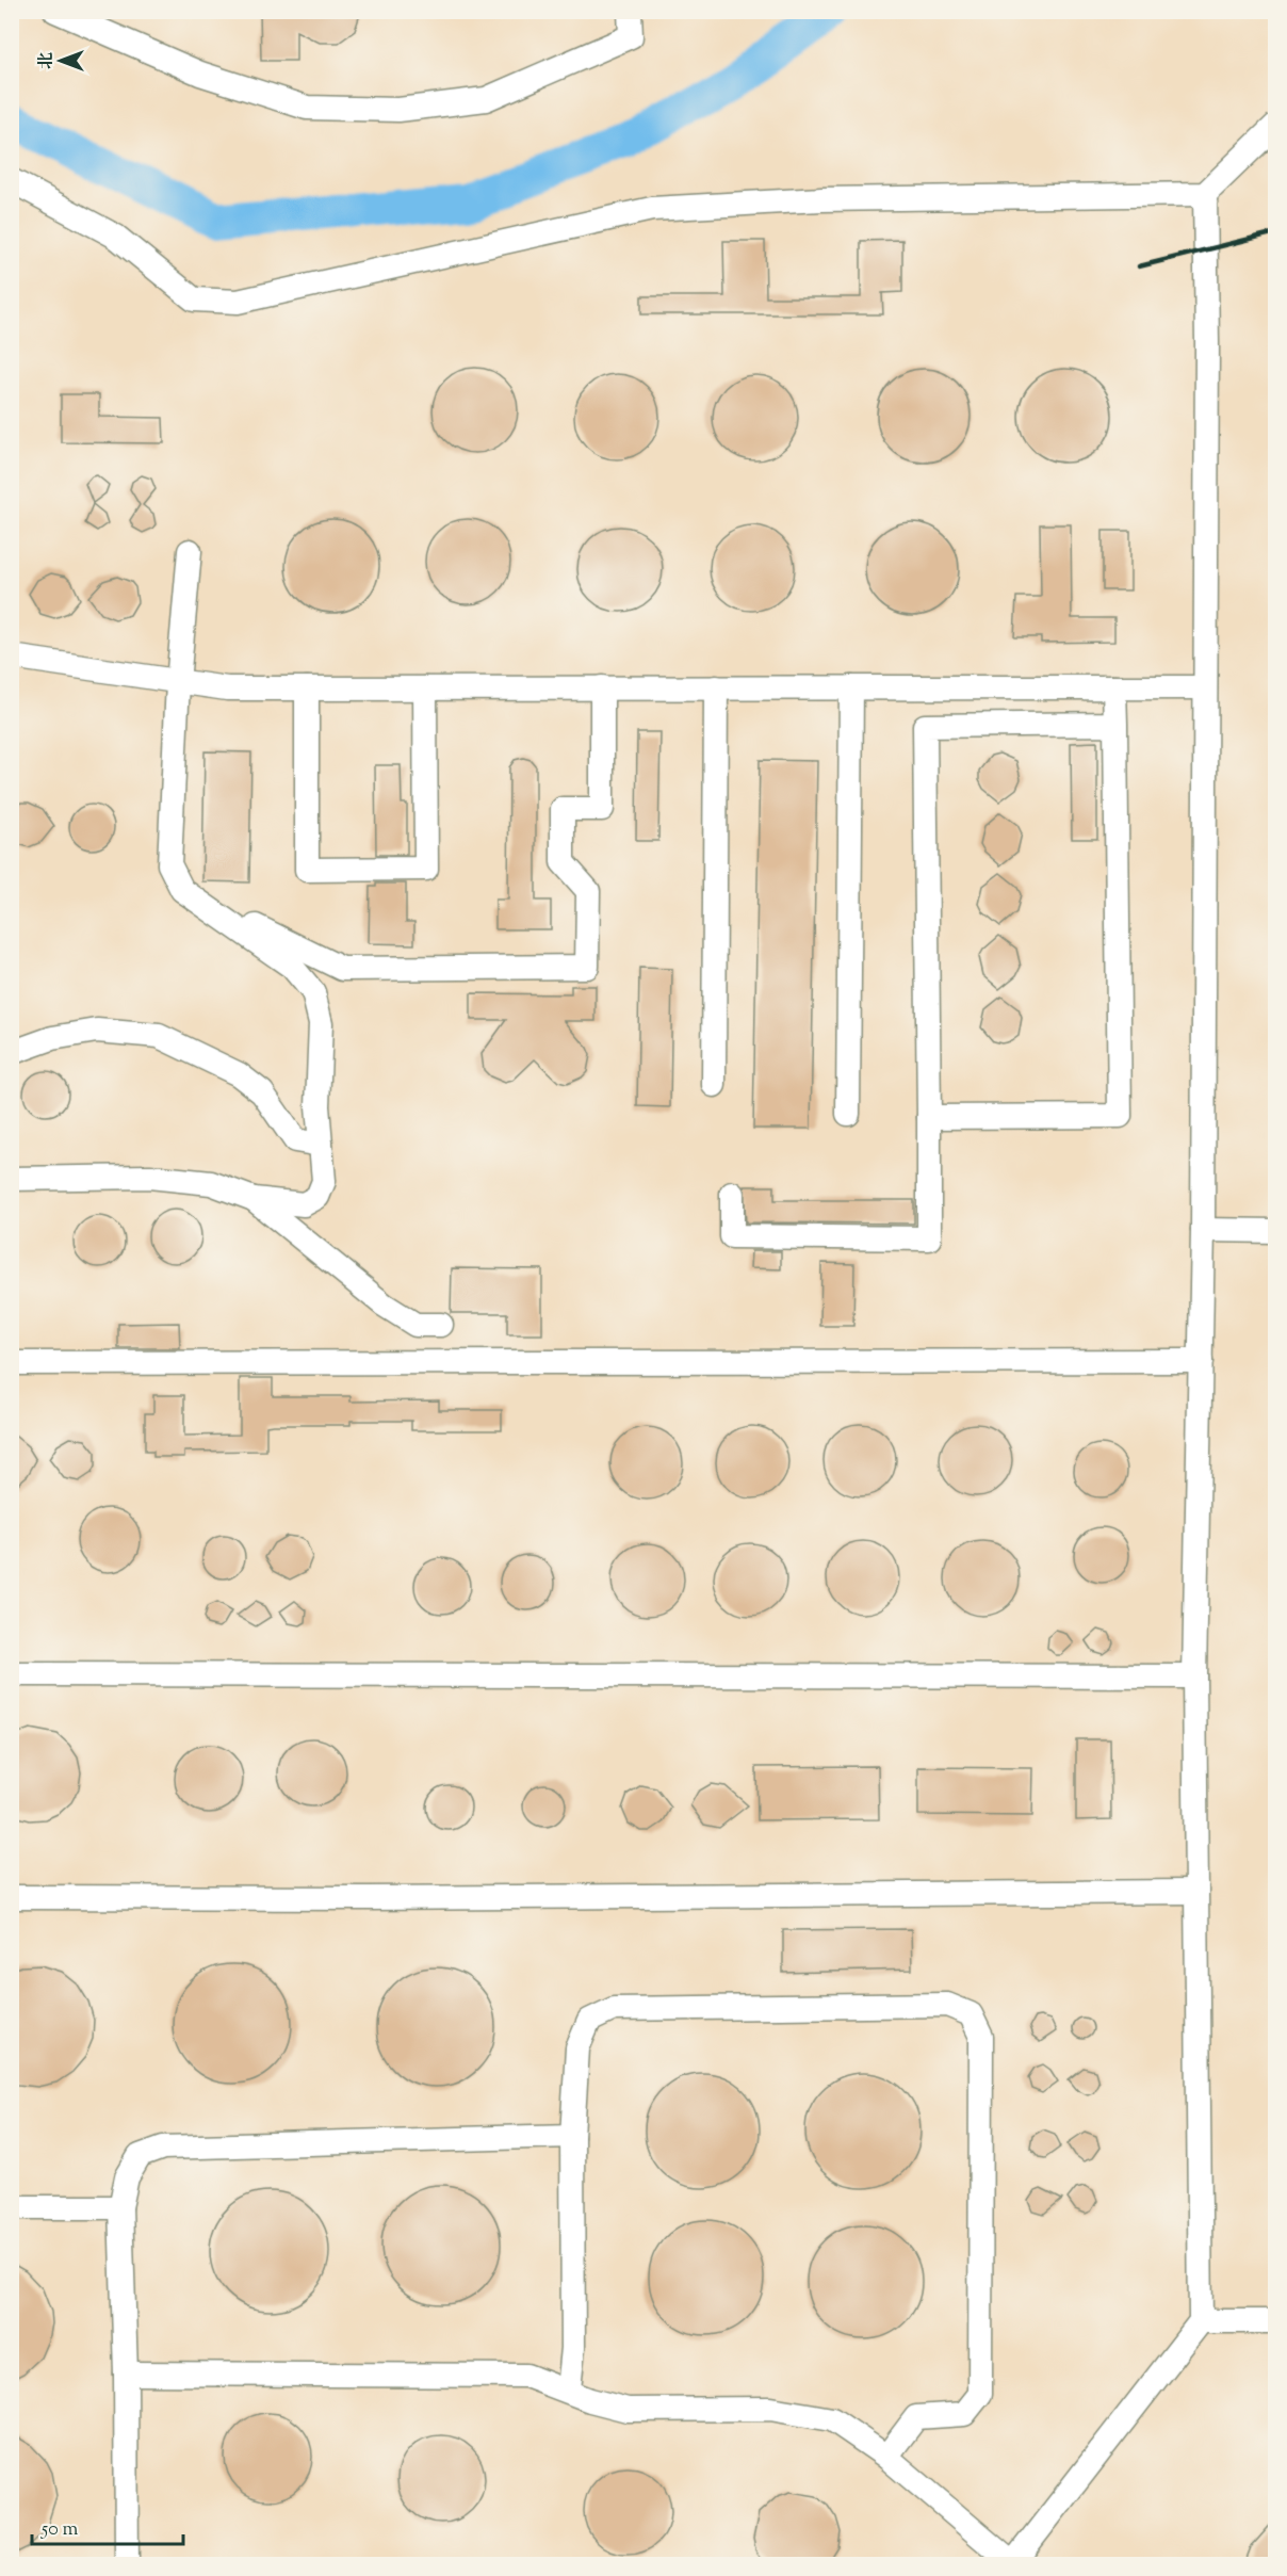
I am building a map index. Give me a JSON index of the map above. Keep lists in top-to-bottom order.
{
  "scale_bar": "50 m",
  "north": "left"
}
